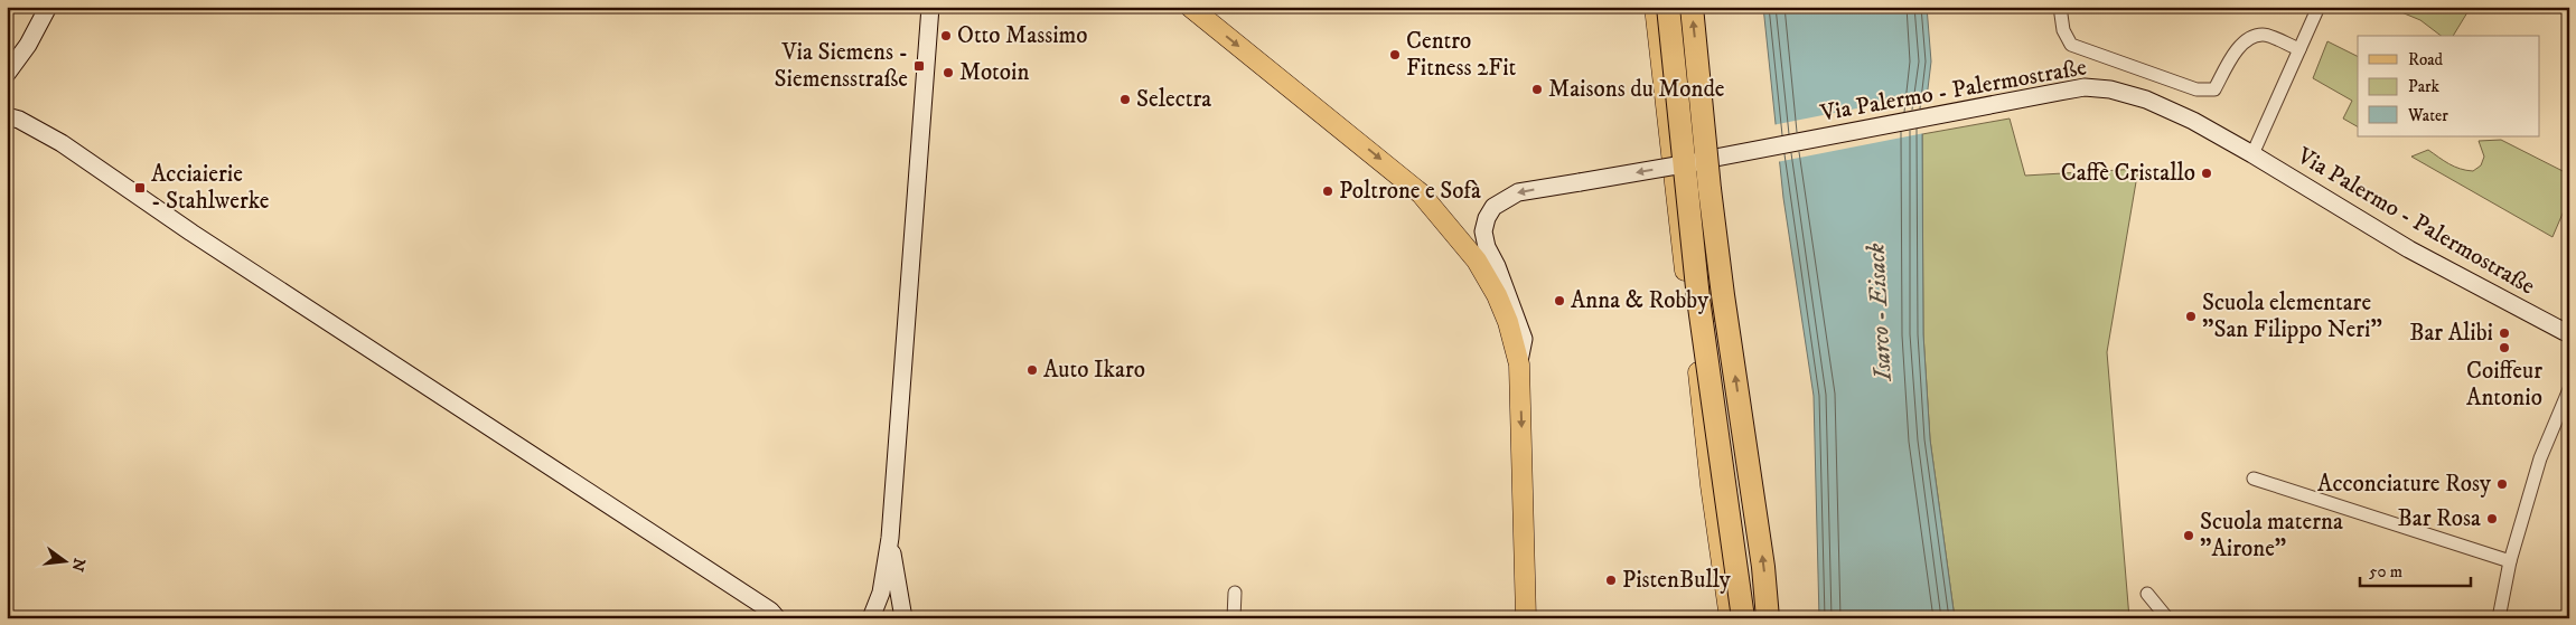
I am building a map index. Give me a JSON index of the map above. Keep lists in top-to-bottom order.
{
  "streets": {
    "main road": ["Via Palermo - Palermostraße"]
  },
  "water": ["Isarco - Eisack"],
  "places": {
    "other": [
      "Otto Massimo",
      "Centro Fitness 2Fit",
      "Motoin",
      "Maisons du Monde",
      "Selectra",
      "Caffè Cristallo",
      "Poltrone e Sofà",
      "Anna & Robby",
      "Scuola elementare \"San Filippo Neri\"",
      "Bar Alibi",
      "Coiffeur Antonio",
      "Auto Ikaro",
      "Acconciature Rosy",
      "Bar Rosa",
      "Scuola materna \"Airone\"",
      "PistenBully"
    ],
    "transit": ["Via Siemens - Siemensstraße", "Acciaierie - Stahlwerke"]
  },
  "legend": ["Road", "Park", "Water"],
  "scale_bar": "50 m",
  "north": "right"
}
